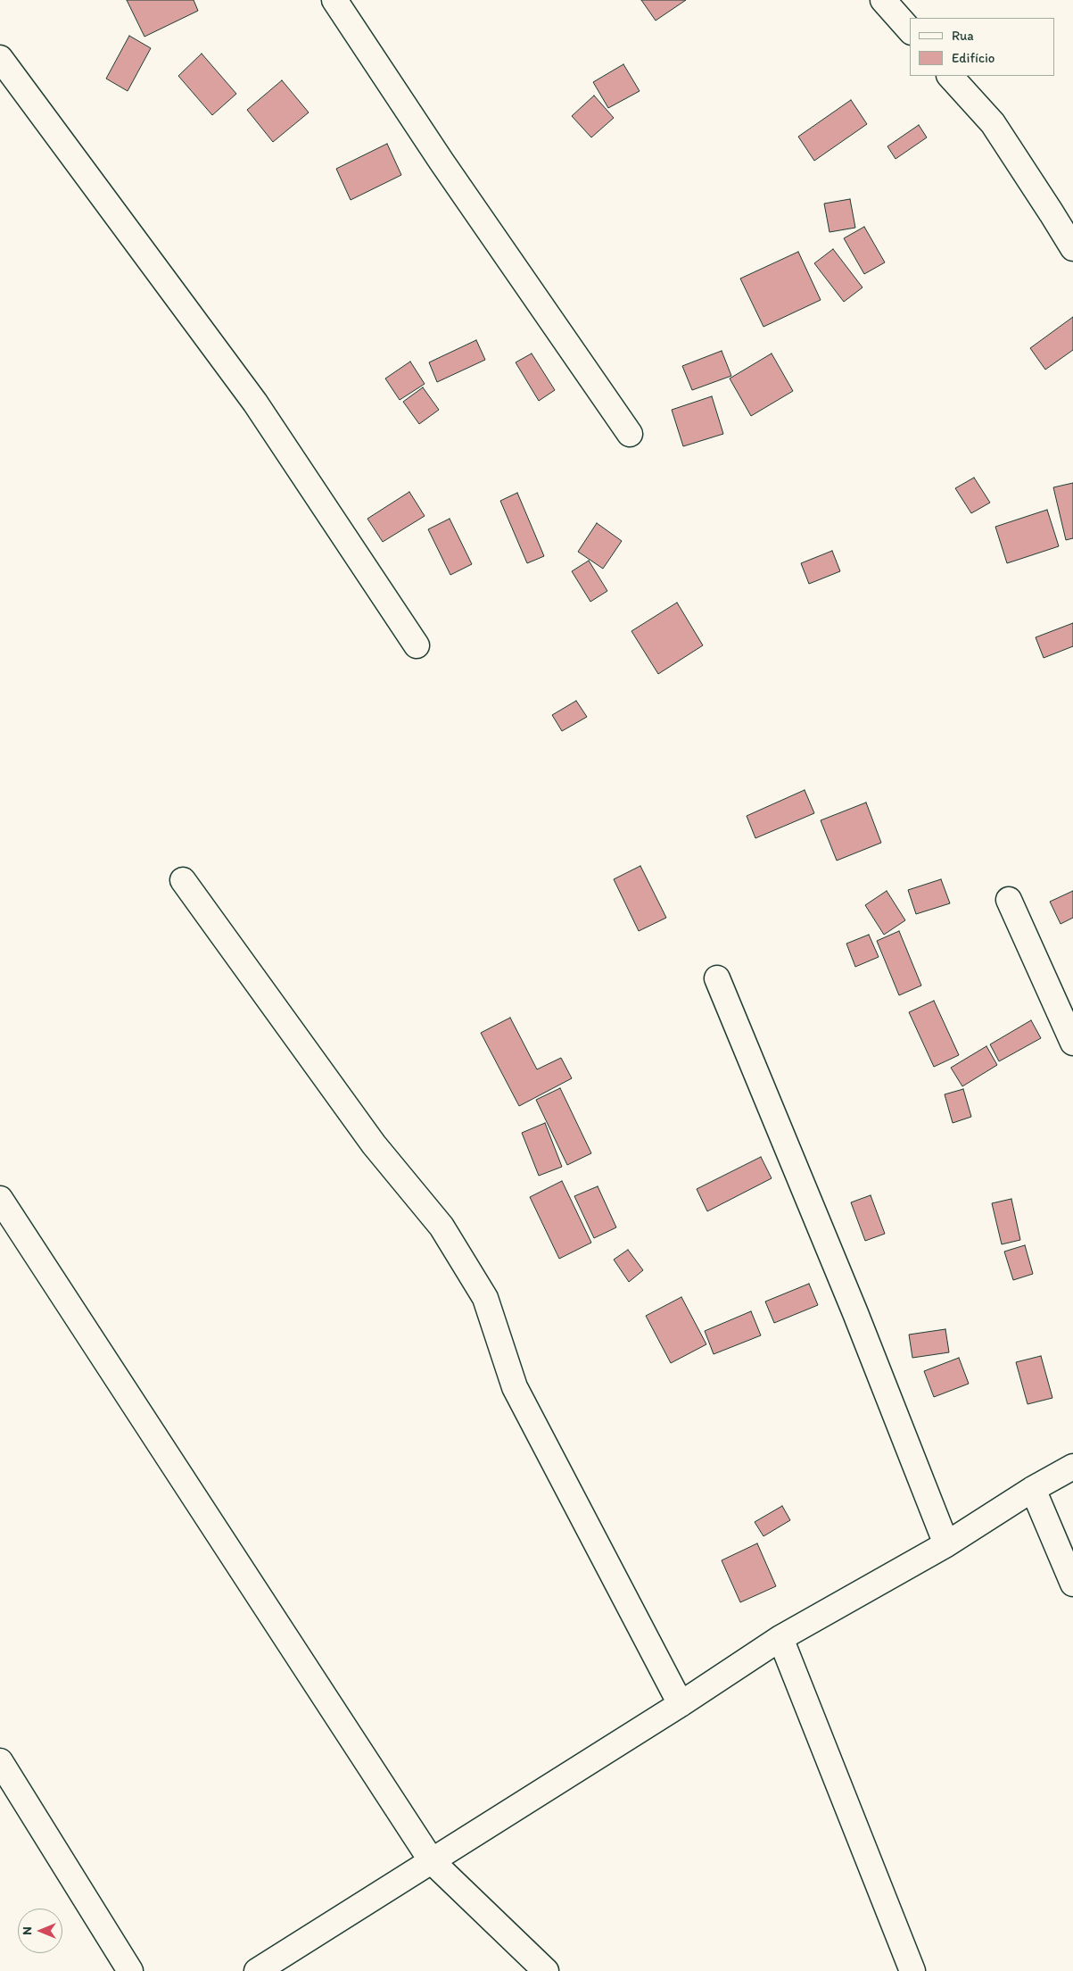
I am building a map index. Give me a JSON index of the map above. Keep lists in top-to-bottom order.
{
  "legend": ["Rua", "Edifício"],
  "north": "left"
}
